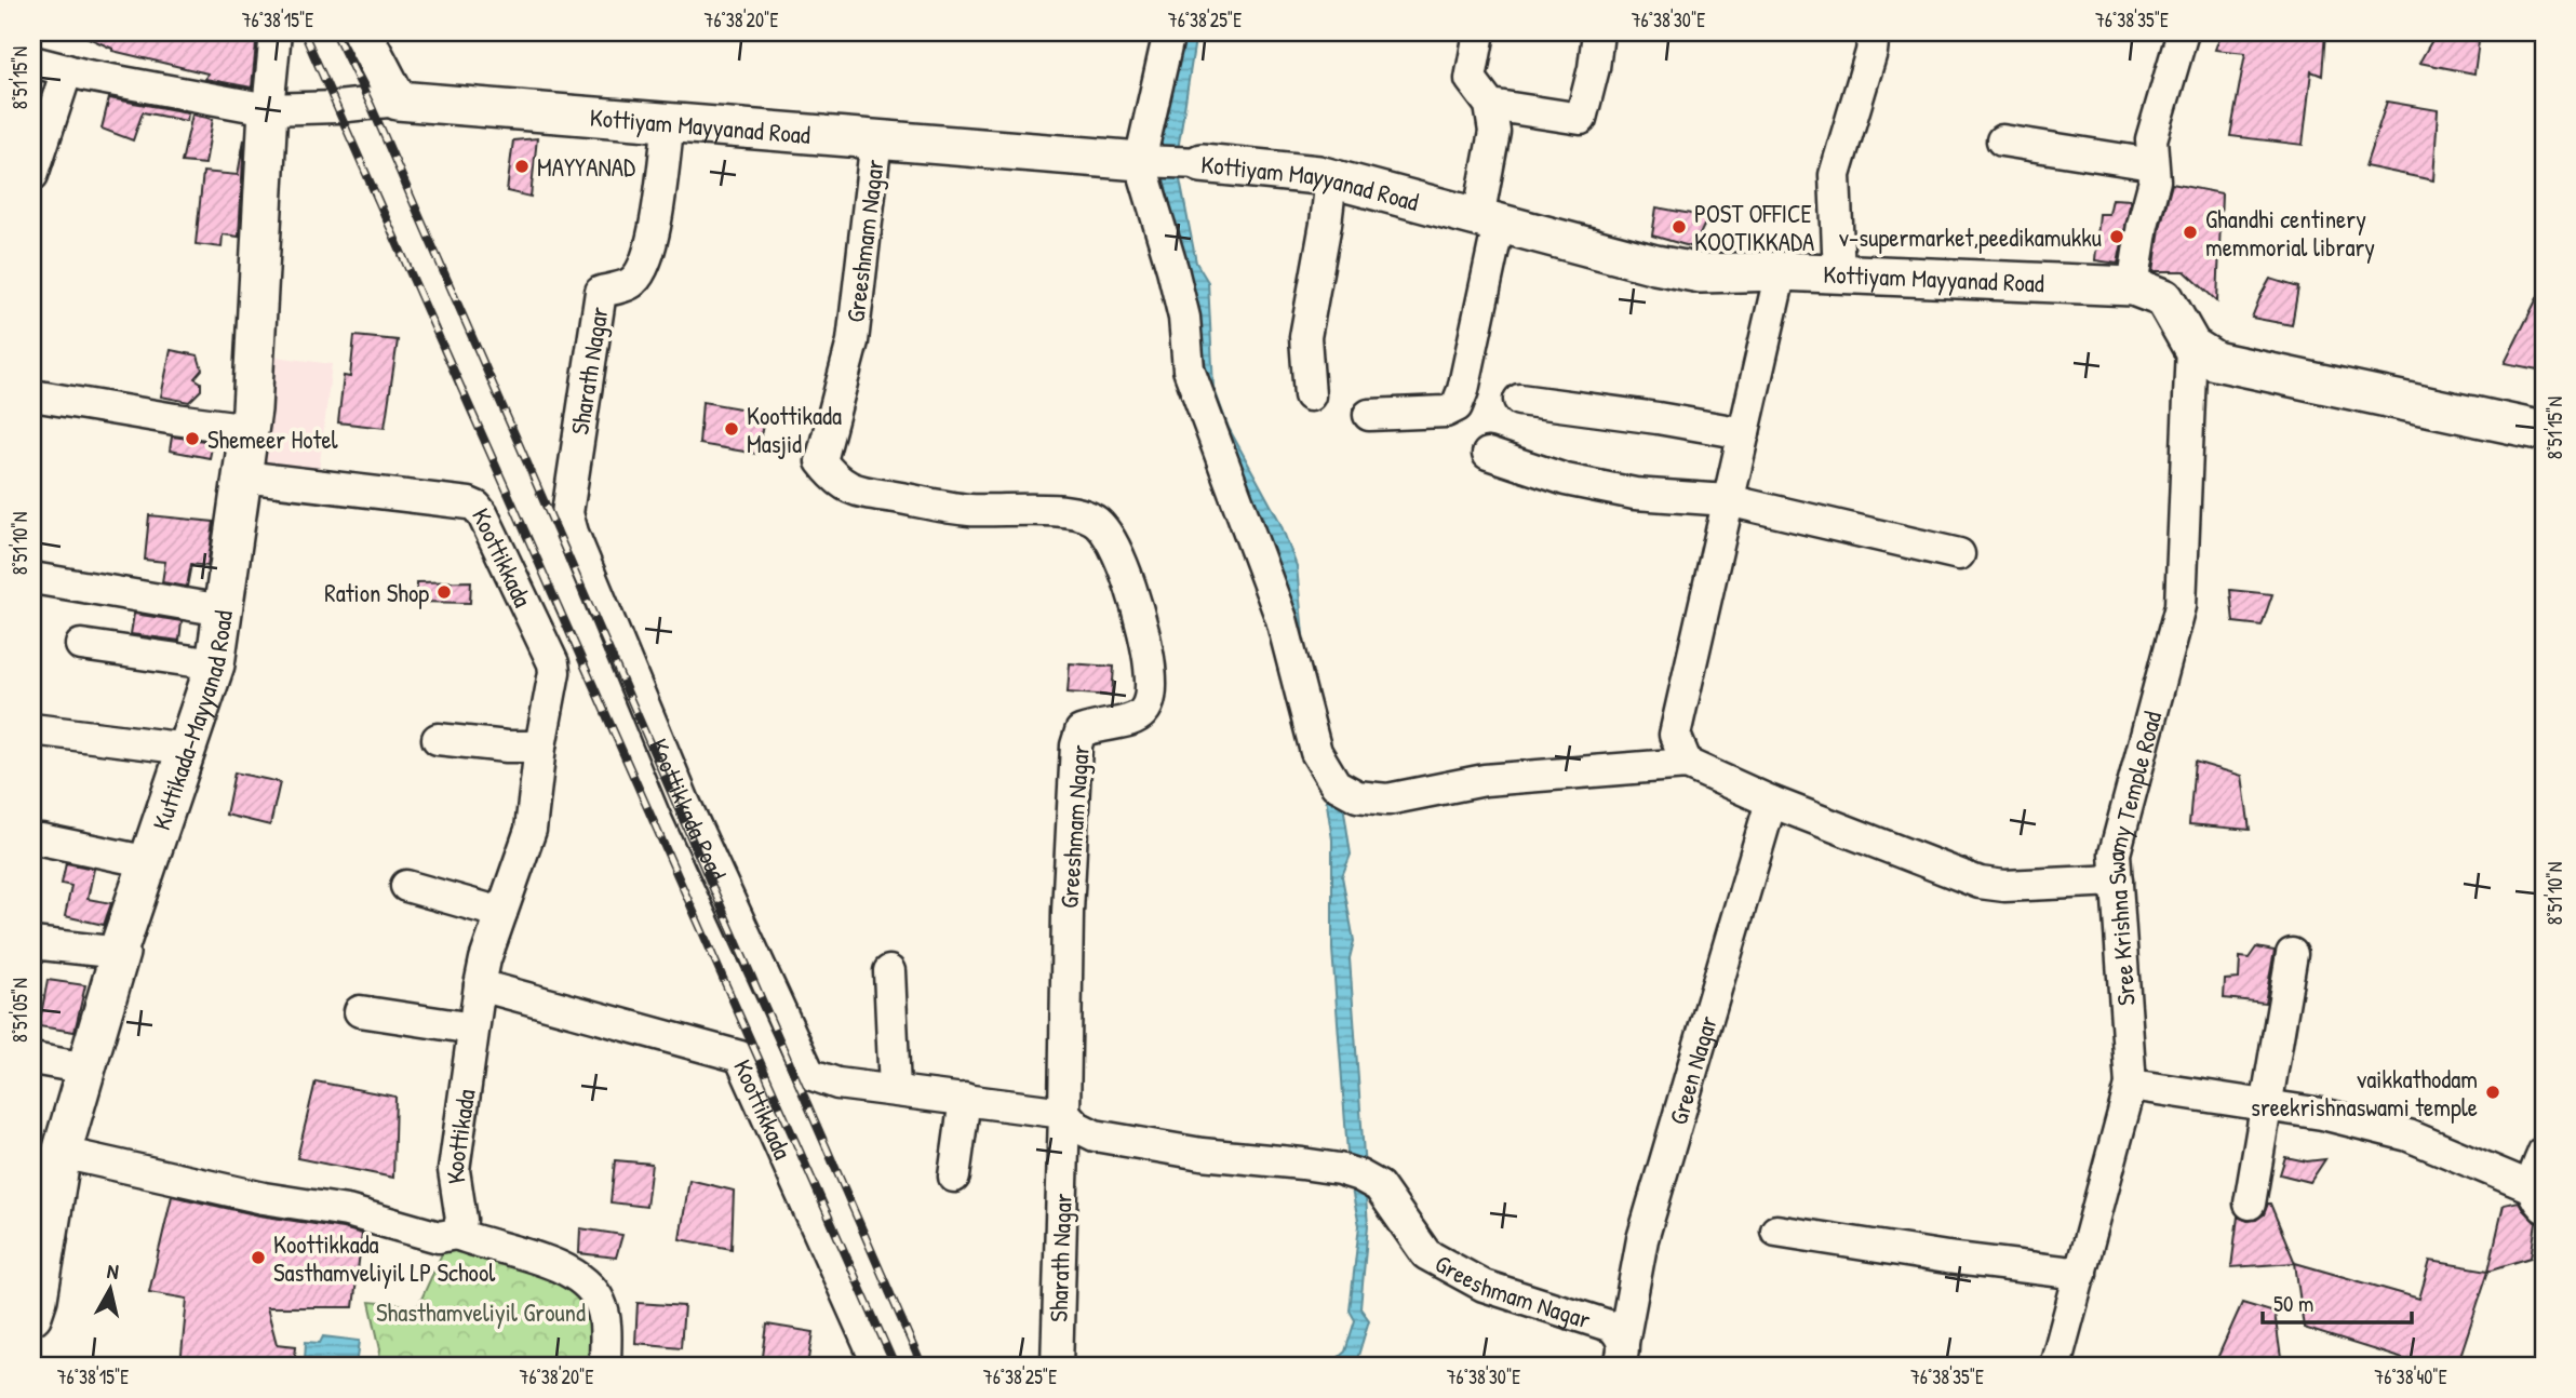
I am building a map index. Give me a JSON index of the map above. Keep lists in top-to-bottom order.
{
  "streets": {
    "main road": ["Kottiyam Mayyanad Road", "Kuttikada-Mayyanad Road"],
    "street": [
      "Greeshmam Nagar",
      "Sharath Nagar",
      "Koottikkada",
      "Koottikkada Road",
      "Sree Krishna Swamy Temple Road",
      "Green Nagar",
      "Koottikada"
    ]
  },
  "crossings": [
    ["Kottiyam Mayyanad Road", "Greeshmam Nagar"],
    ["Kottiyam Mayyanad Road", "Sharath Nagar"],
    ["Kottiyam Mayyanad Road", "Kuttikada-Mayyanad Road"],
    ["Kottiyam Mayyanad Road", "Sree Krishna Swamy Temple Road"],
    ["Greeshmam Nagar", "Sharath Nagar"],
    ["Greeshmam Nagar", "Green Nagar"],
    ["Sharath Nagar", "Koottikkada Road"],
    ["Koottikkada", "Kuttikada-Mayyanad Road"],
    ["Koottikkada", "Koottikada"]
  ],
  "parks": ["Shasthamveliyil Ground"],
  "places": [
    "MAYYANAD",
    "POST OFFICE KOOTIKKADA",
    "Ghandhi centinery memmorial library",
    "v-supermarket,peedikamukku",
    "Koottikada Masjid",
    "Shemeer Hotel",
    "Ration Shop",
    "vaikkathodam sreekrishnaswami temple",
    "Koottikkada Sasthamveliyil LP School"
  ],
  "scale_bar": "50 m",
  "north": "top",
  "coordinates": [
    "76°38'15\"E",
    "76°38'20\"E",
    "76°38'25\"E",
    "76°38'30\"E",
    "76°38'35\"E",
    "8°51'15\"N",
    "8°51'10\"N",
    "8°51'05\"N",
    "76°38'40\"E"
  ]
}
